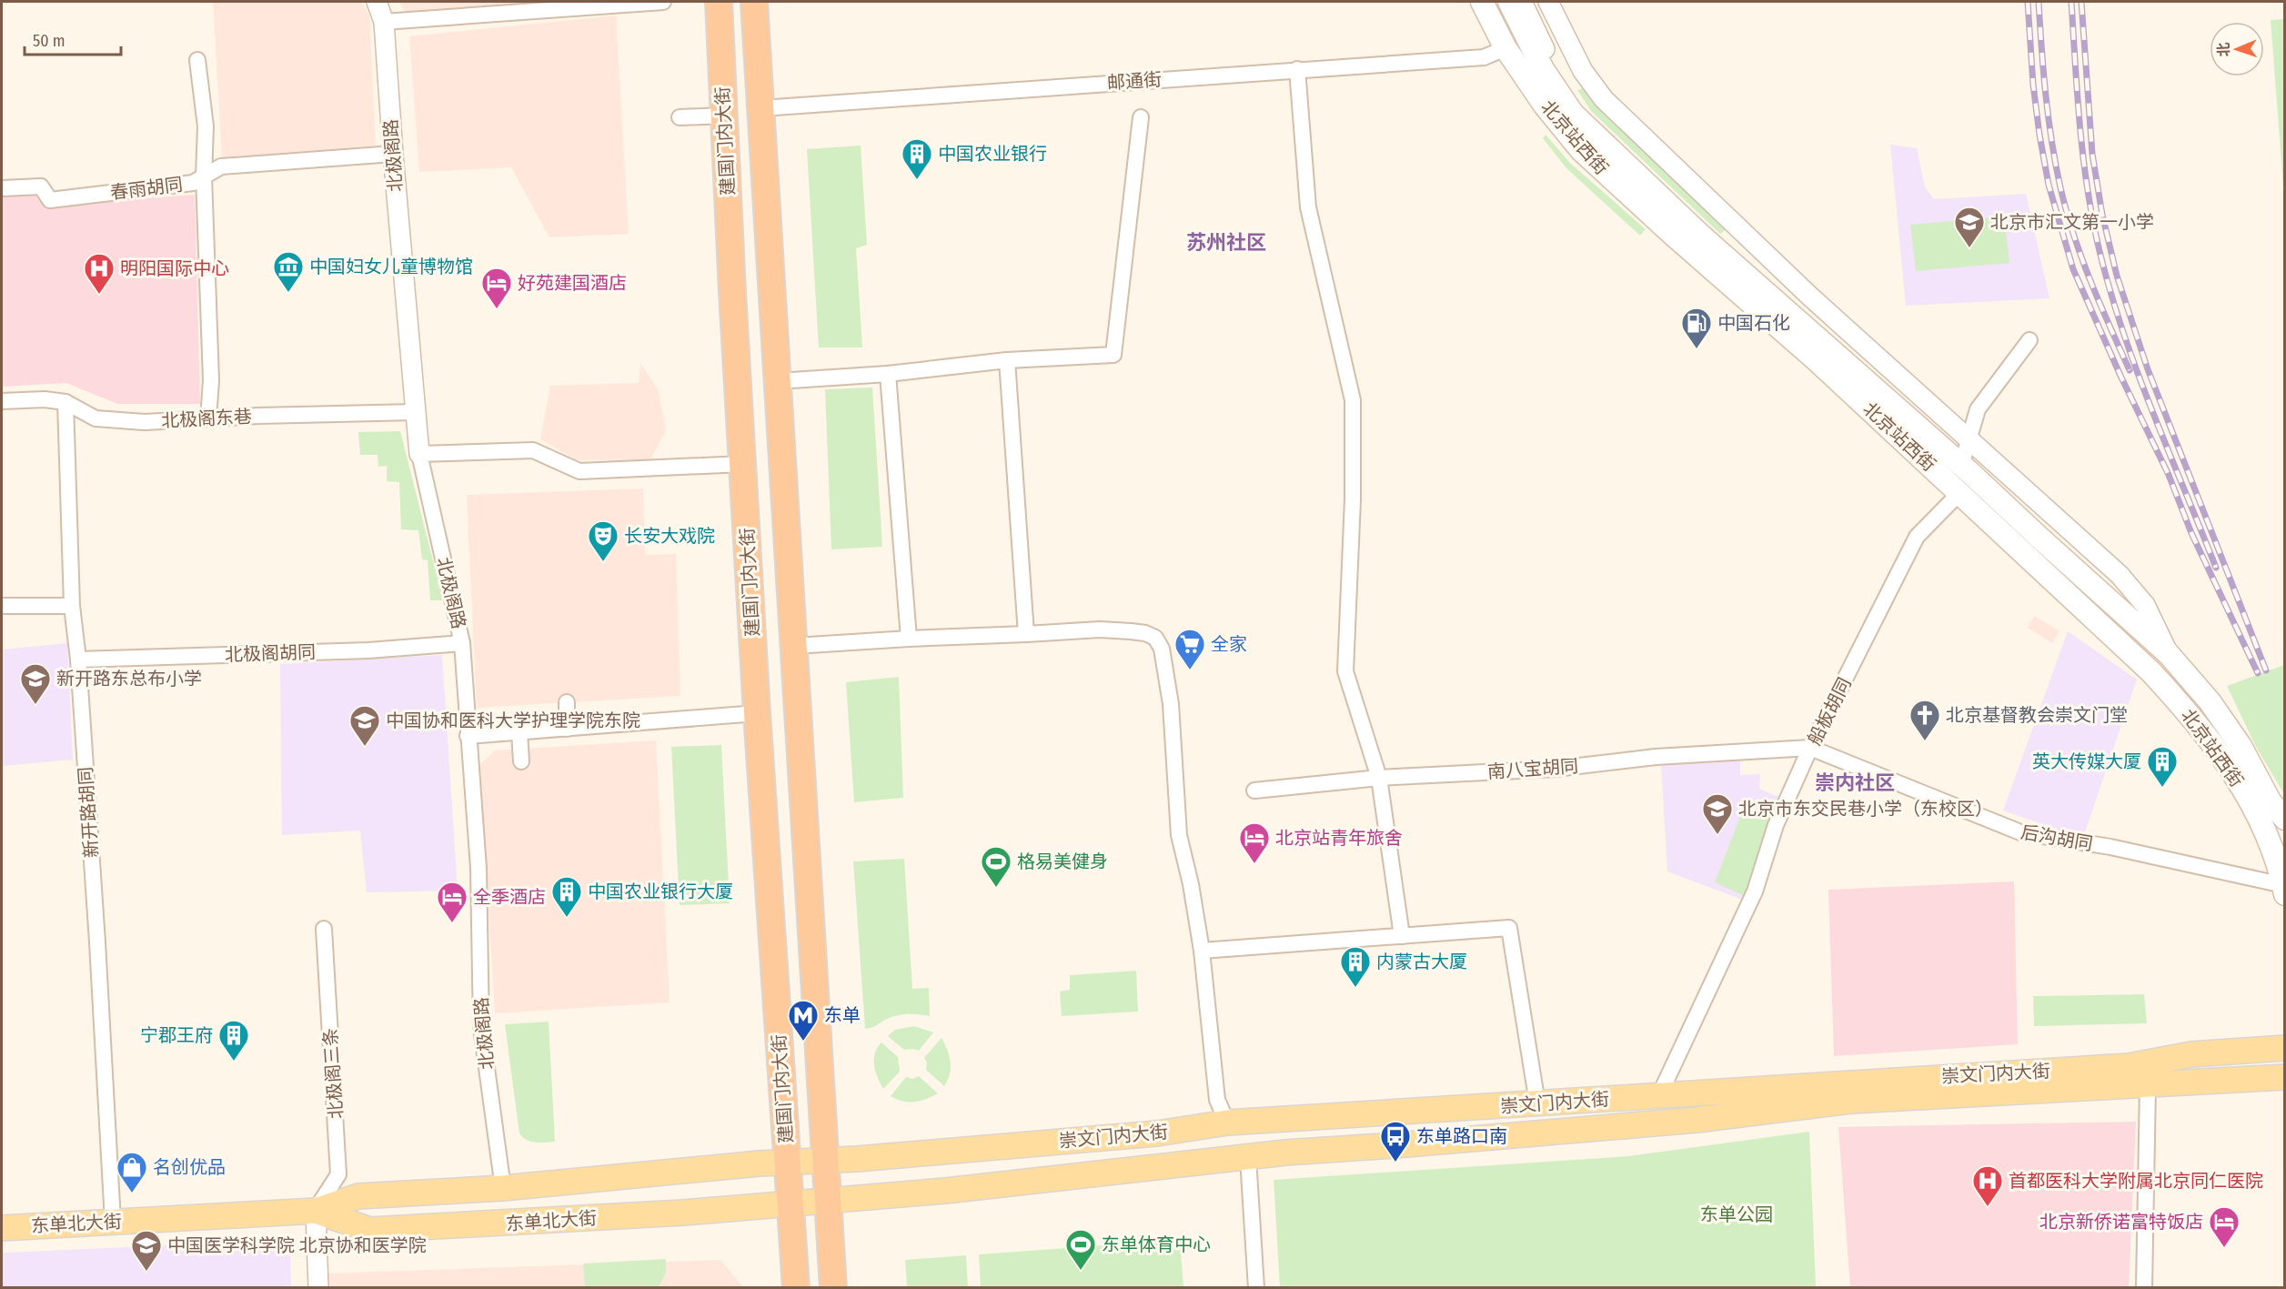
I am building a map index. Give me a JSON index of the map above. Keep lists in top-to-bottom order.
{
  "streets": {
    "highway": ["建国门内大街"],
    "main road": ["北京站西街", "崇文门内大街", "东单北大街"],
    "street": [
      "邮通街",
      "北极阁路",
      "春雨胡同",
      "北极阁东巷",
      "北极阁胡同",
      "船板胡同",
      "南八宝胡同",
      "新开路胡同",
      "后沟胡同",
      "北极阁三条"
    ]
  },
  "crossings": [
    ["邮通街", "北京站西街"],
    ["邮通街", "建国门内大街"],
    ["北京站西街", "船板胡同"],
    ["北京站西街", "后沟胡同"],
    ["建国门内大街", "崇文门内大街"],
    ["建国门内大街", "东单北大街"],
    ["北极阁路", "春雨胡同"],
    ["北极阁路", "北极阁东巷"],
    ["北极阁路", "北极阁胡同"],
    ["北极阁路", "东单北大街"],
    ["北极阁东巷", "新开路胡同"],
    ["北极阁胡同", "新开路胡同"],
    ["船板胡同", "南八宝胡同"],
    ["船板胡同", "后沟胡同"],
    ["船板胡同", "崇文门内大街"],
    ["南八宝胡同", "后沟胡同"],
    ["新开路胡同", "东单北大街"],
    ["北极阁三条", "东单北大街"],
    ["崇文门内大街", "东单北大街"]
  ],
  "districts": ["苏州社区", "崇内社区"],
  "parks": ["东单公园"],
  "places": {
    "building": [
      "中国农业银行",
      "英大传媒大厦",
      "中国农业银行大厦",
      "内蒙古大厦",
      "宁郡王府"
    ],
    "school or university": [
      "北京市汇文第一小学",
      "新开路东总布小学",
      "中国协和医科大学护理学院东院",
      "北京市东交民巷小学（东校区）",
      "中国医学科学院 北京协和医学院"
    ],
    "museum": ["中国妇女儿童博物馆"],
    "hospital": ["明阳国际中心", "首都医科大学附属北京同仁医院"],
    "hotel": [
      "好苑建国酒店",
      "北京站青年旅舍",
      "全季酒店",
      "北京新侨诺富特饭店"
    ],
    "fuel station": ["中国石化"],
    "theatre": ["长安大戏院"],
    "supermarket": ["全家"],
    "church": ["北京基督教会崇文门堂"],
    "sports": ["格易美健身", "东单体育中心"],
    "metro station": ["东单"],
    "bus stop": ["东单路口南"],
    "shop": ["名创优品"]
  },
  "scale_bar": "50 m",
  "north": "left"
}
